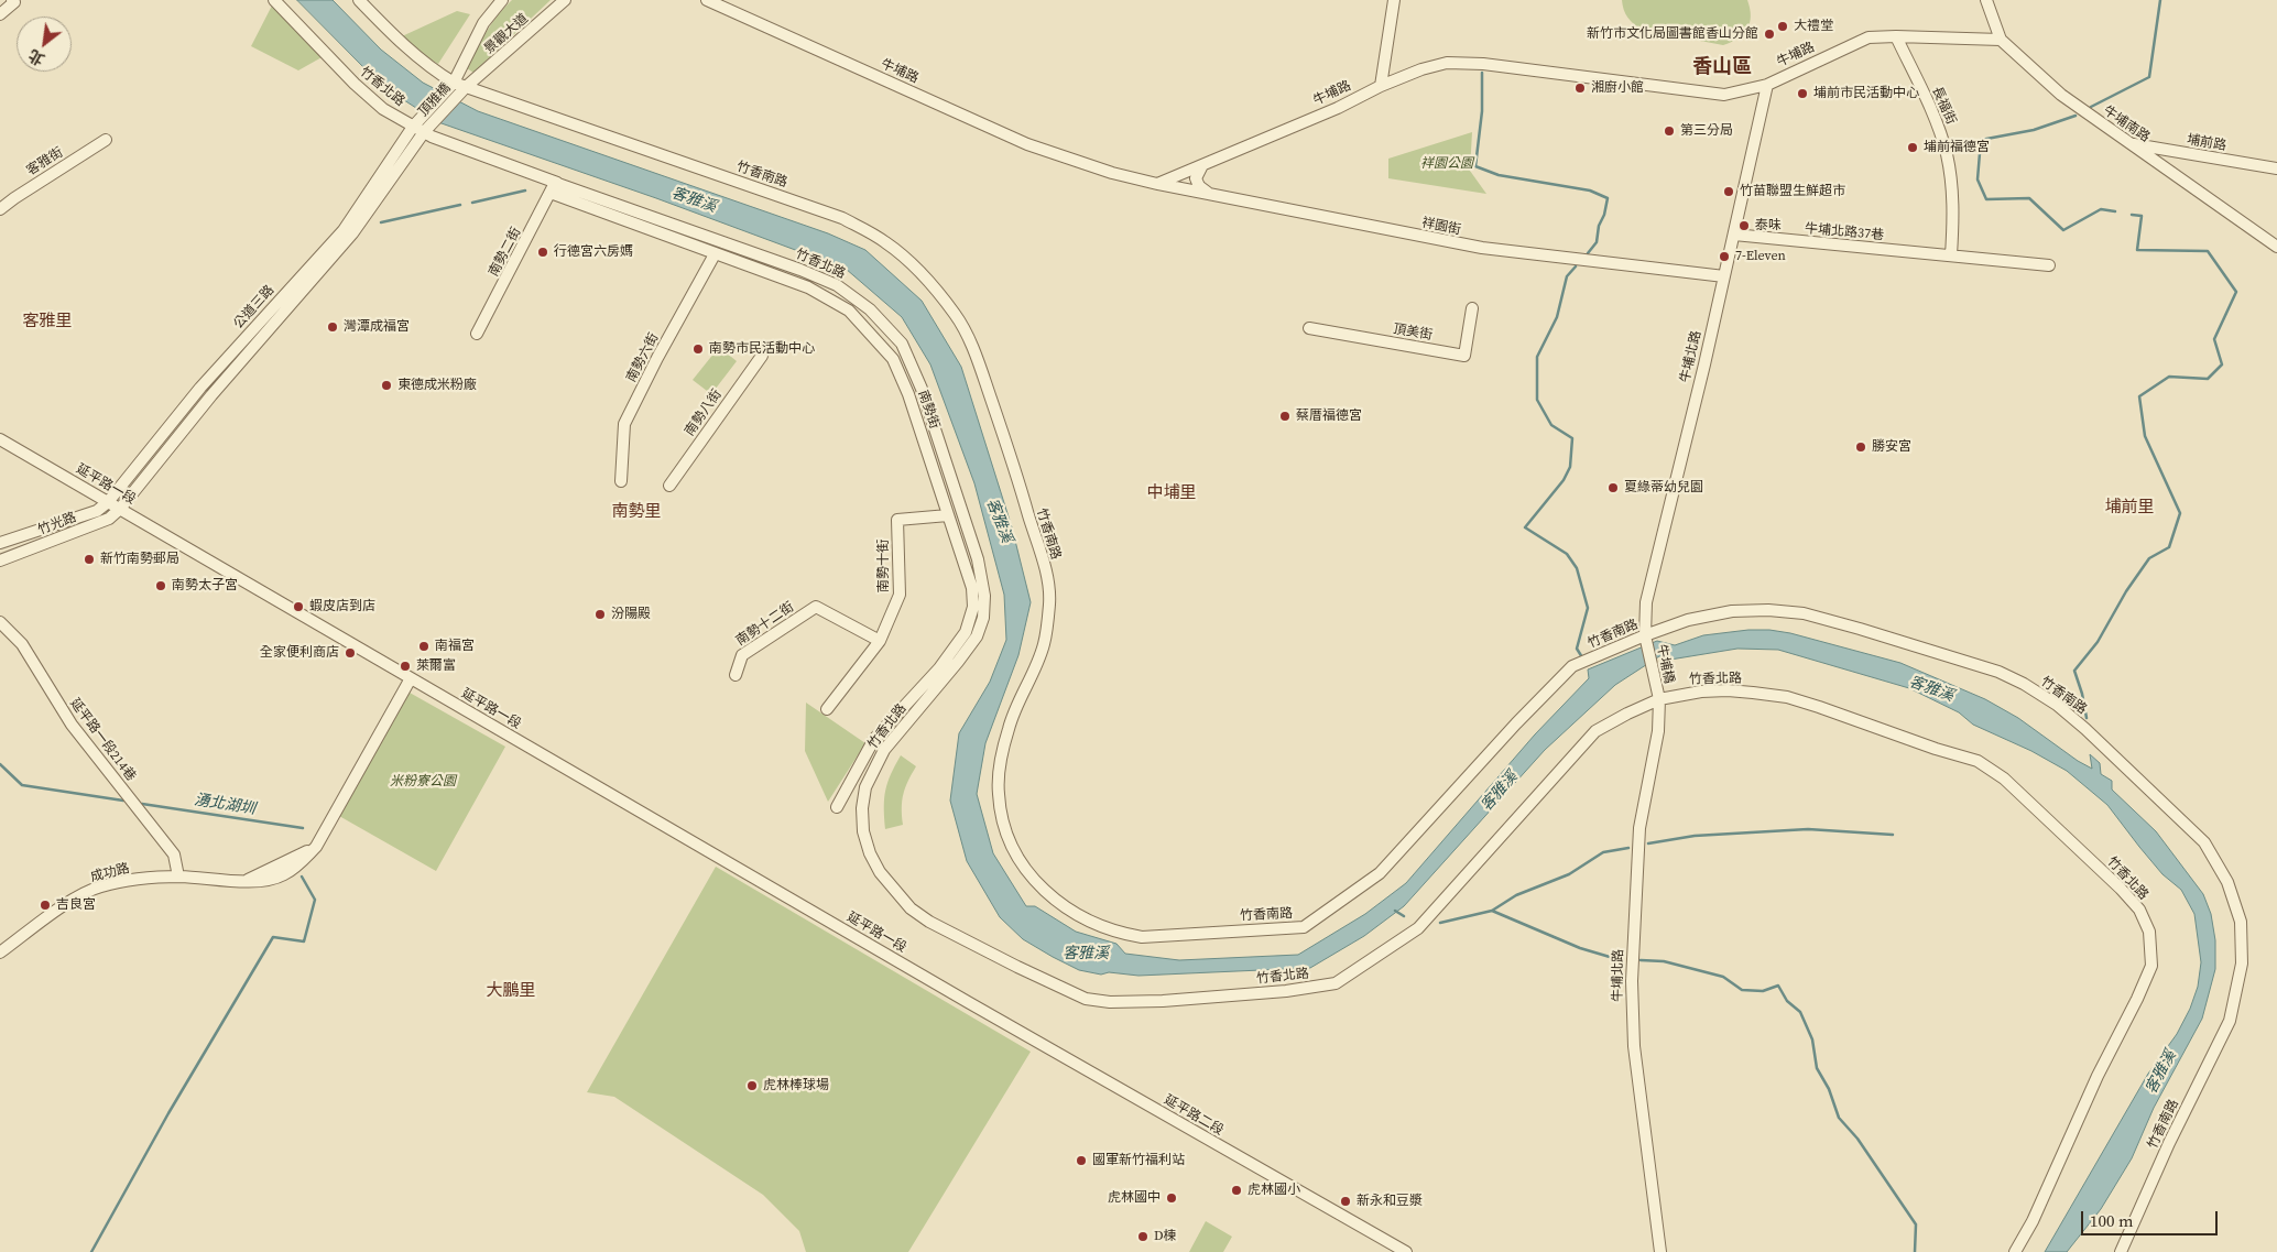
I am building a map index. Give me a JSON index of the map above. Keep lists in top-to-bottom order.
{
  "streets": {
    "street": [
      "景觀大道",
      "牛埔路",
      "竹香北路",
      "頂雅橋",
      "長福街",
      "牛埔南路",
      "埔前路",
      "客雅街",
      "竹香南路",
      "祥園街",
      "牛埔北路37巷",
      "南勢二街",
      "公道三路",
      "頂美街",
      "牛埔北路",
      "南勢六街",
      "南勢街",
      "南勢八街",
      "延平路一段",
      "竹光路",
      "南勢十街",
      "南勢十二街",
      "牛埔橋",
      "延平路一段214巷",
      "成功路",
      "延平路二段"
    ]
  },
  "crossings": [
    ["景觀大道", "頂雅橋"],
    ["景觀大道", "竹香南路"],
    ["牛埔路", "長福街"],
    ["牛埔路", "牛埔南路"],
    ["牛埔路", "祥園街"],
    ["牛埔路", "牛埔北路"],
    ["竹香北路", "頂雅橋"],
    ["竹香北路", "南勢二街"],
    ["竹香北路", "公道三路"],
    ["竹香北路", "牛埔北路"],
    ["竹香北路", "南勢街"],
    ["竹香北路", "牛埔橋"],
    ["頂雅橋", "竹香南路"],
    ["頂雅橋", "公道三路"],
    ["長福街", "牛埔北路37巷"],
    ["牛埔南路", "埔前路"],
    ["竹香南路", "牛埔北路"],
    ["竹香南路", "牛埔橋"],
    ["祥園街", "牛埔北路"],
    ["牛埔北路37巷", "牛埔北路"],
    ["南勢二街", "南勢街"],
    ["公道三路", "延平路一段"],
    ["公道三路", "竹光路"],
    ["牛埔北路", "牛埔橋"],
    ["南勢六街", "南勢街"],
    ["南勢街", "南勢十街"],
    ["延平路一段", "竹光路"],
    ["延平路一段", "成功路"],
    ["延平路一段", "延平路二段"],
    ["南勢十街", "南勢十二街"],
    ["延平路一段214巷", "成功路"]
  ],
  "districts": [
    "香山區",
    "客雅里",
    "中埔里",
    "埔前里",
    "南勢里",
    "大鵬里"
  ],
  "water": ["客雅溪", "湧北湖圳"],
  "parks": ["祥園公園", "米粉寮公園"],
  "places": [
    "大禮堂",
    "新竹市文化局圖書館香山分館",
    "湘廚小館",
    "埔前市民活動中心",
    "第三分局",
    "埔前福德宮",
    "竹苗聯盟生鮮超市",
    "泰味",
    "行德宮六房媽",
    "7-Eleven",
    "灣潭成福宮",
    "南勢市民活動中心",
    "東德成米粉廠",
    "蔡厝福德宮",
    "勝安宮",
    "夏綠蒂幼兒園",
    "新竹南勢郵局",
    "南勢太子宮",
    "蝦皮店到店",
    "汾陽殿",
    "南福宮",
    "全家便利商店",
    "萊爾富",
    "吉良宮",
    "虎林棒球場",
    "國軍新竹福利站",
    "虎林國小",
    "虎林國中",
    "新永和豆漿",
    "D棟"
  ],
  "scale_bar": "100 m",
  "north": "bottom left"
}
